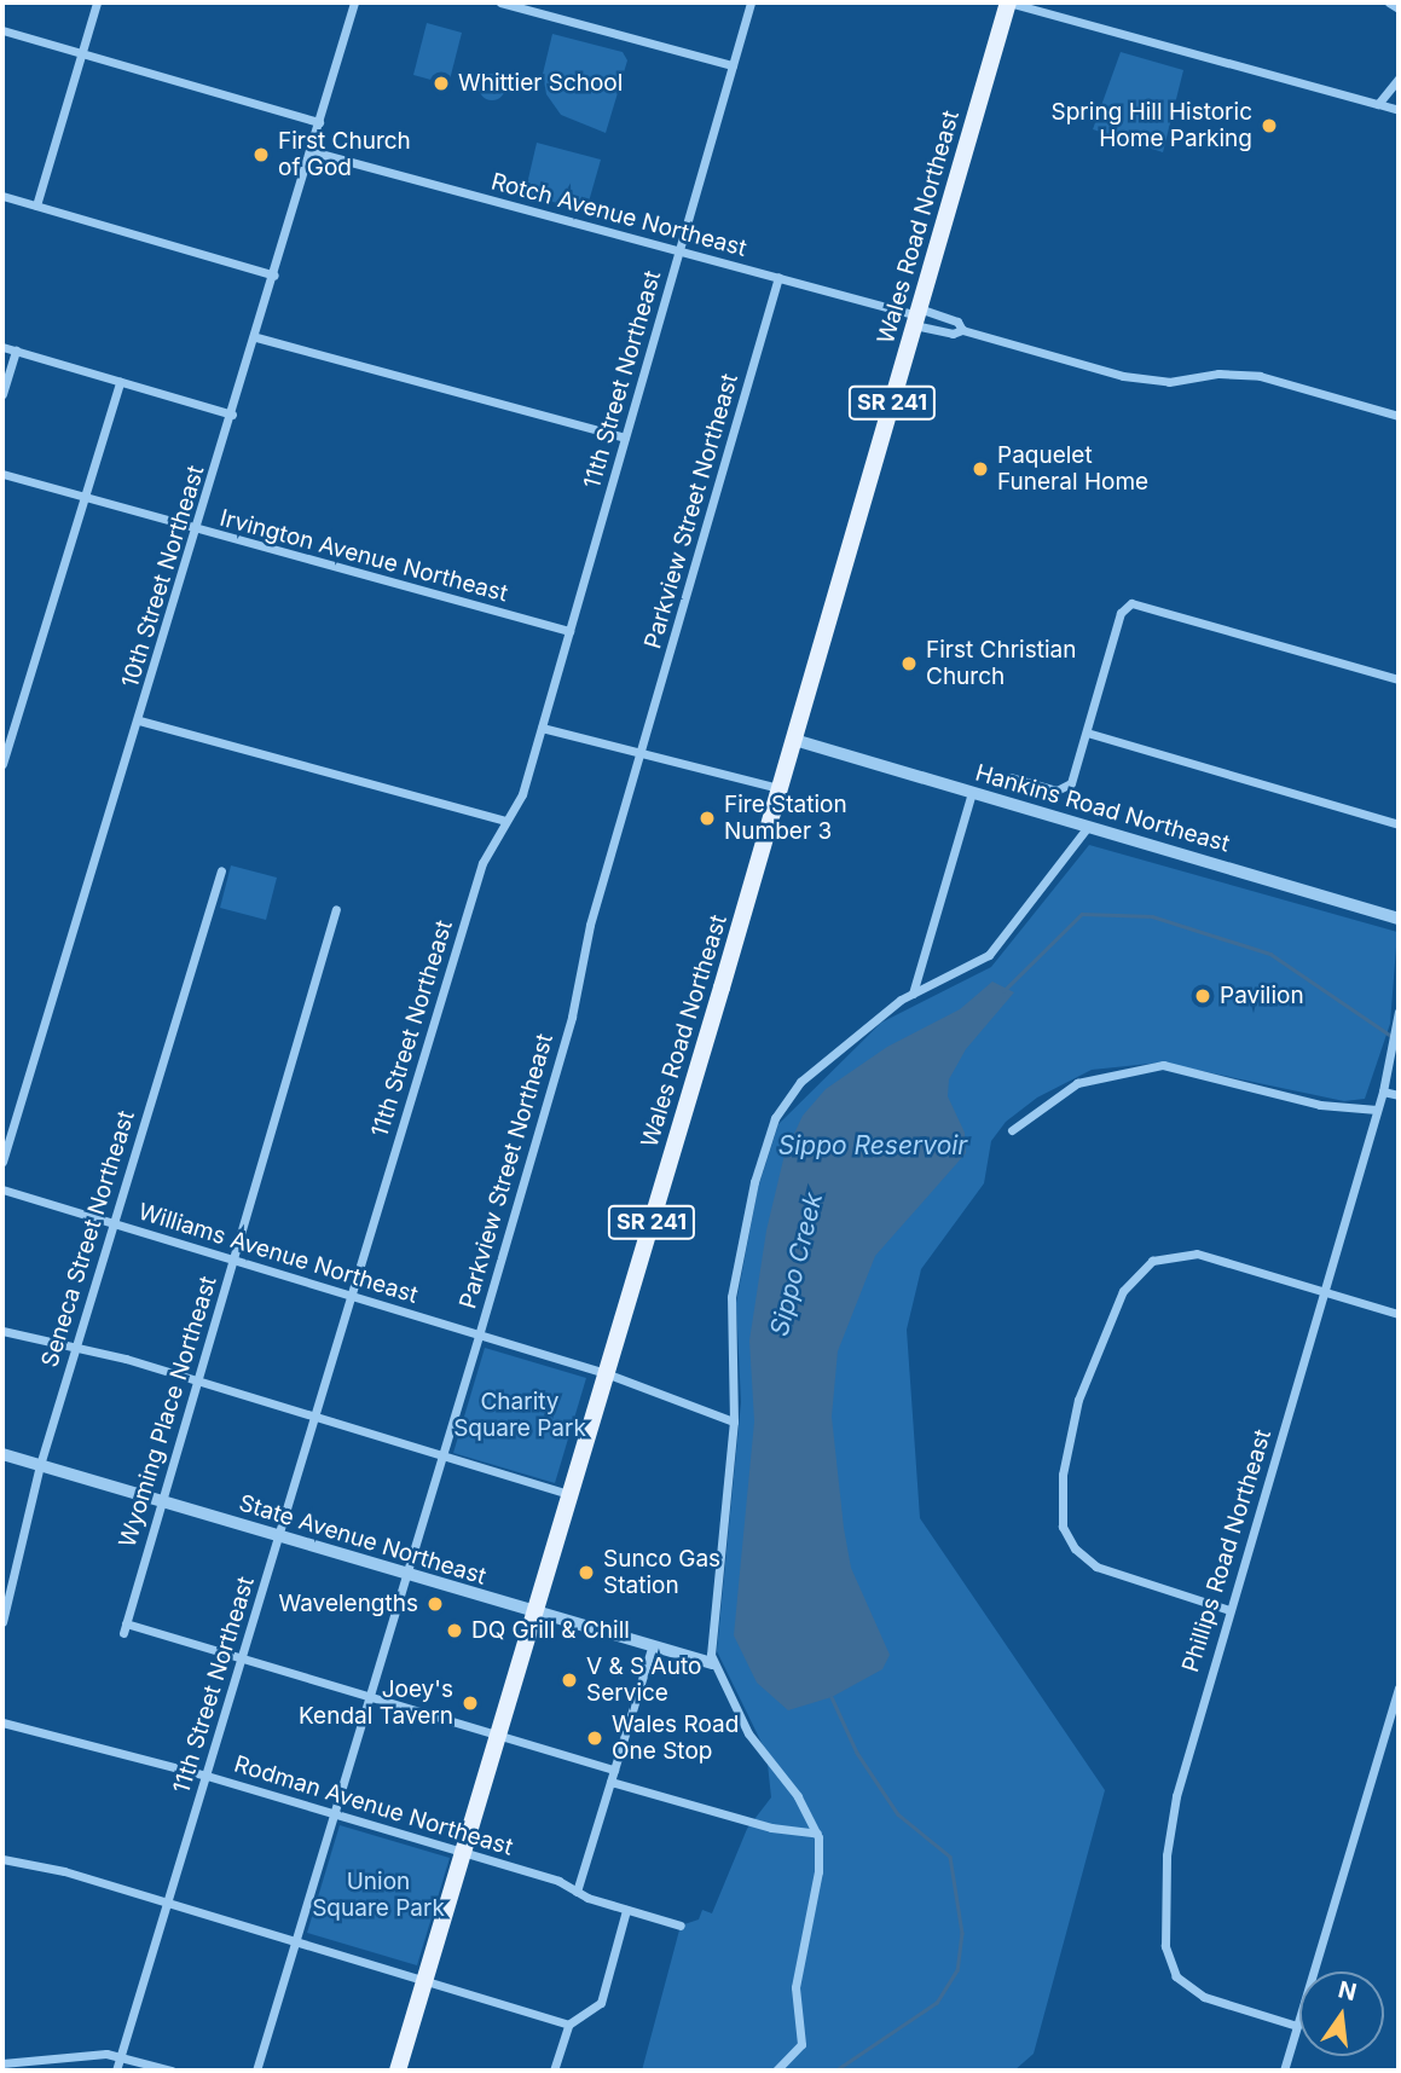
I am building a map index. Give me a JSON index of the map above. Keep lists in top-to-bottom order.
{
  "streets": {
    "main road": ["Wales Road Northeast", "SR 241"],
    "street": [
      "Rotch Avenue Northeast",
      "11th Street Northeast",
      "Parkview Street Northeast",
      "Irvington Avenue Northeast",
      "10th Street Northeast",
      "Hankins Road Northeast",
      "Seneca Street Northeast",
      "Williams Avenue Northeast",
      "Wyoming Place Northeast",
      "State Avenue Northeast",
      "Phillips Road Northeast",
      "Rodman Avenue Northeast"
    ]
  },
  "crossings": [
    ["Rotch Avenue Northeast", "Wales Road Northeast"],
    ["Rotch Avenue Northeast", "11th Street Northeast"],
    ["Rotch Avenue Northeast", "Parkview Street Northeast"],
    ["Rotch Avenue Northeast", "10th Street Northeast"],
    ["Wales Road Northeast", "Hankins Road Northeast"],
    ["Wales Road Northeast", "Williams Avenue Northeast"],
    ["Wales Road Northeast", "State Avenue Northeast"],
    ["Wales Road Northeast", "Rodman Avenue Northeast"],
    ["11th Street Northeast", "Irvington Avenue Northeast"],
    ["11th Street Northeast", "Williams Avenue Northeast"],
    ["11th Street Northeast", "Wyoming Place Northeast"],
    ["11th Street Northeast", "State Avenue Northeast"],
    ["11th Street Northeast", "Rodman Avenue Northeast"],
    ["Parkview Street Northeast", "Williams Avenue Northeast"],
    ["Parkview Street Northeast", "State Avenue Northeast"],
    ["Parkview Street Northeast", "Rodman Avenue Northeast"],
    ["Irvington Avenue Northeast", "10th Street Northeast"],
    ["Seneca Street Northeast", "Williams Avenue Northeast"],
    ["Seneca Street Northeast", "State Avenue Northeast"],
    ["Williams Avenue Northeast", "Wyoming Place Northeast"],
    ["Wyoming Place Northeast", "State Avenue Northeast"]
  ],
  "water": ["Sippo Reservoir", "Sippo Creek"],
  "parks": ["Charity Square Park", "Union Square Park"],
  "places": [
    "Whittier School",
    "Spring Hill Historic Home Parking",
    "First Church of God",
    "Paquelet Funeral Home",
    "First Christian Church",
    "Fire Station Number 3",
    "Pavilion",
    "Sunco Gas Station",
    "Wavelengths",
    "DQ Grill & Chill",
    "V & S Auto Service",
    "Joey's Kendal Tavern",
    "Wales Road One Stop"
  ],
  "north": "top"
}
